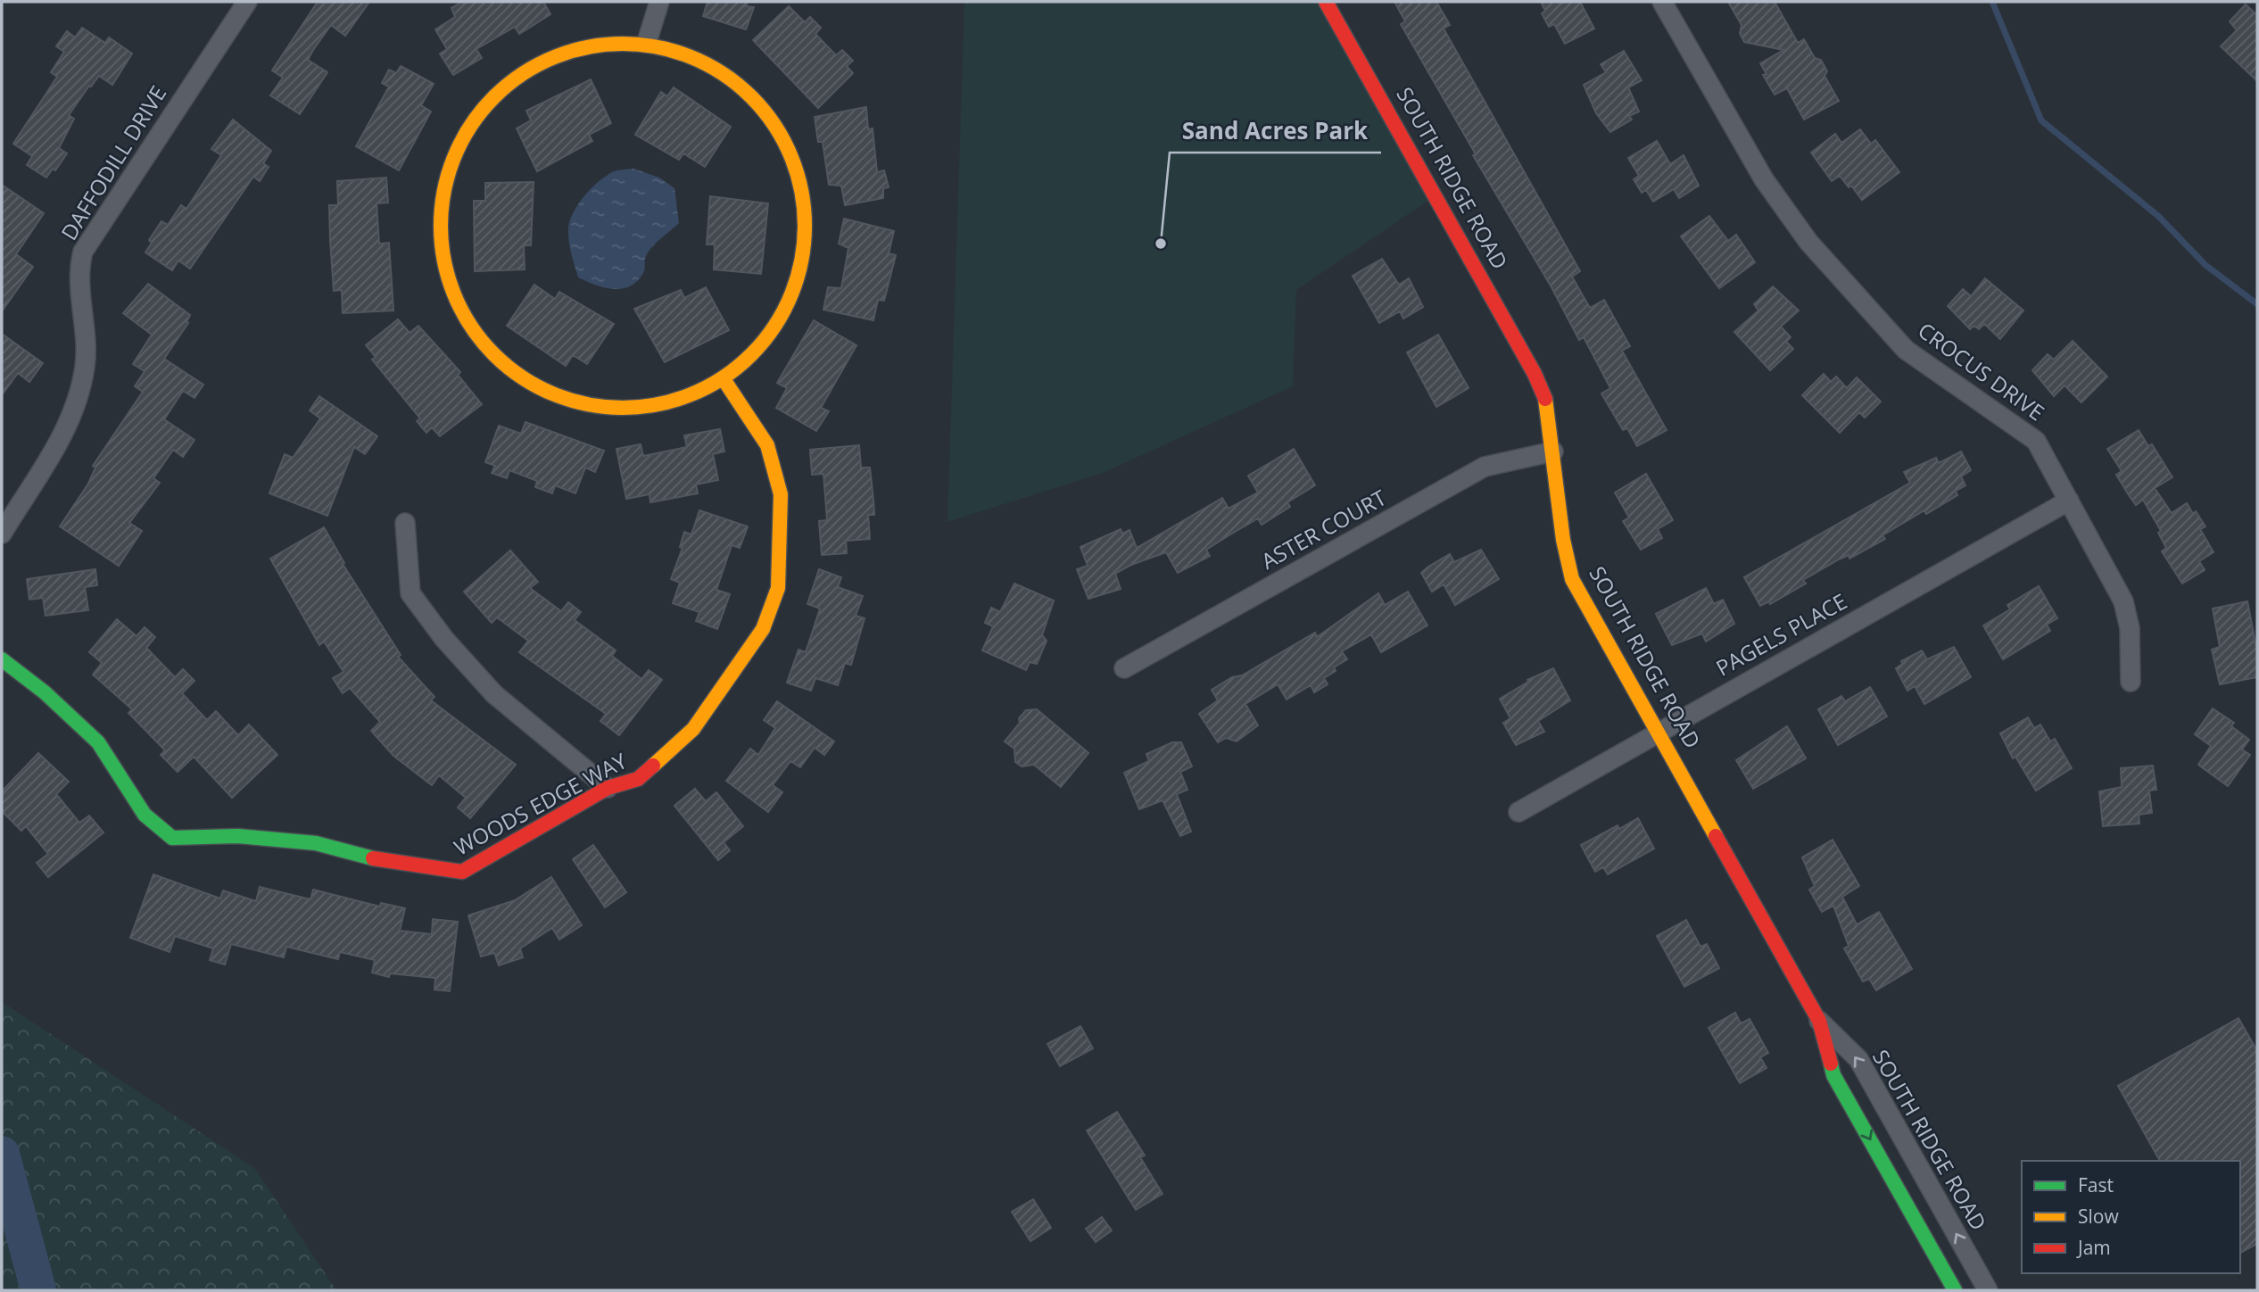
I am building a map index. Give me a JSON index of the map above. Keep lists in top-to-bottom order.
{
  "streets": {
    "street": [
      "DAFFODILL DRIVE",
      "SOUTH RIDGE ROAD",
      "CROCUS DRIVE",
      "ASTER COURT",
      "PAGELS PLACE",
      "WOODS EDGE WAY"
    ]
  },
  "crossings": [
    ["SOUTH RIDGE ROAD", "ASTER COURT"],
    ["SOUTH RIDGE ROAD", "PAGELS PLACE"],
    ["CROCUS DRIVE", "PAGELS PLACE"]
  ],
  "places": ["Sand Acres Park"],
  "legend": ["Fast", "Slow", "Jam"]
}
